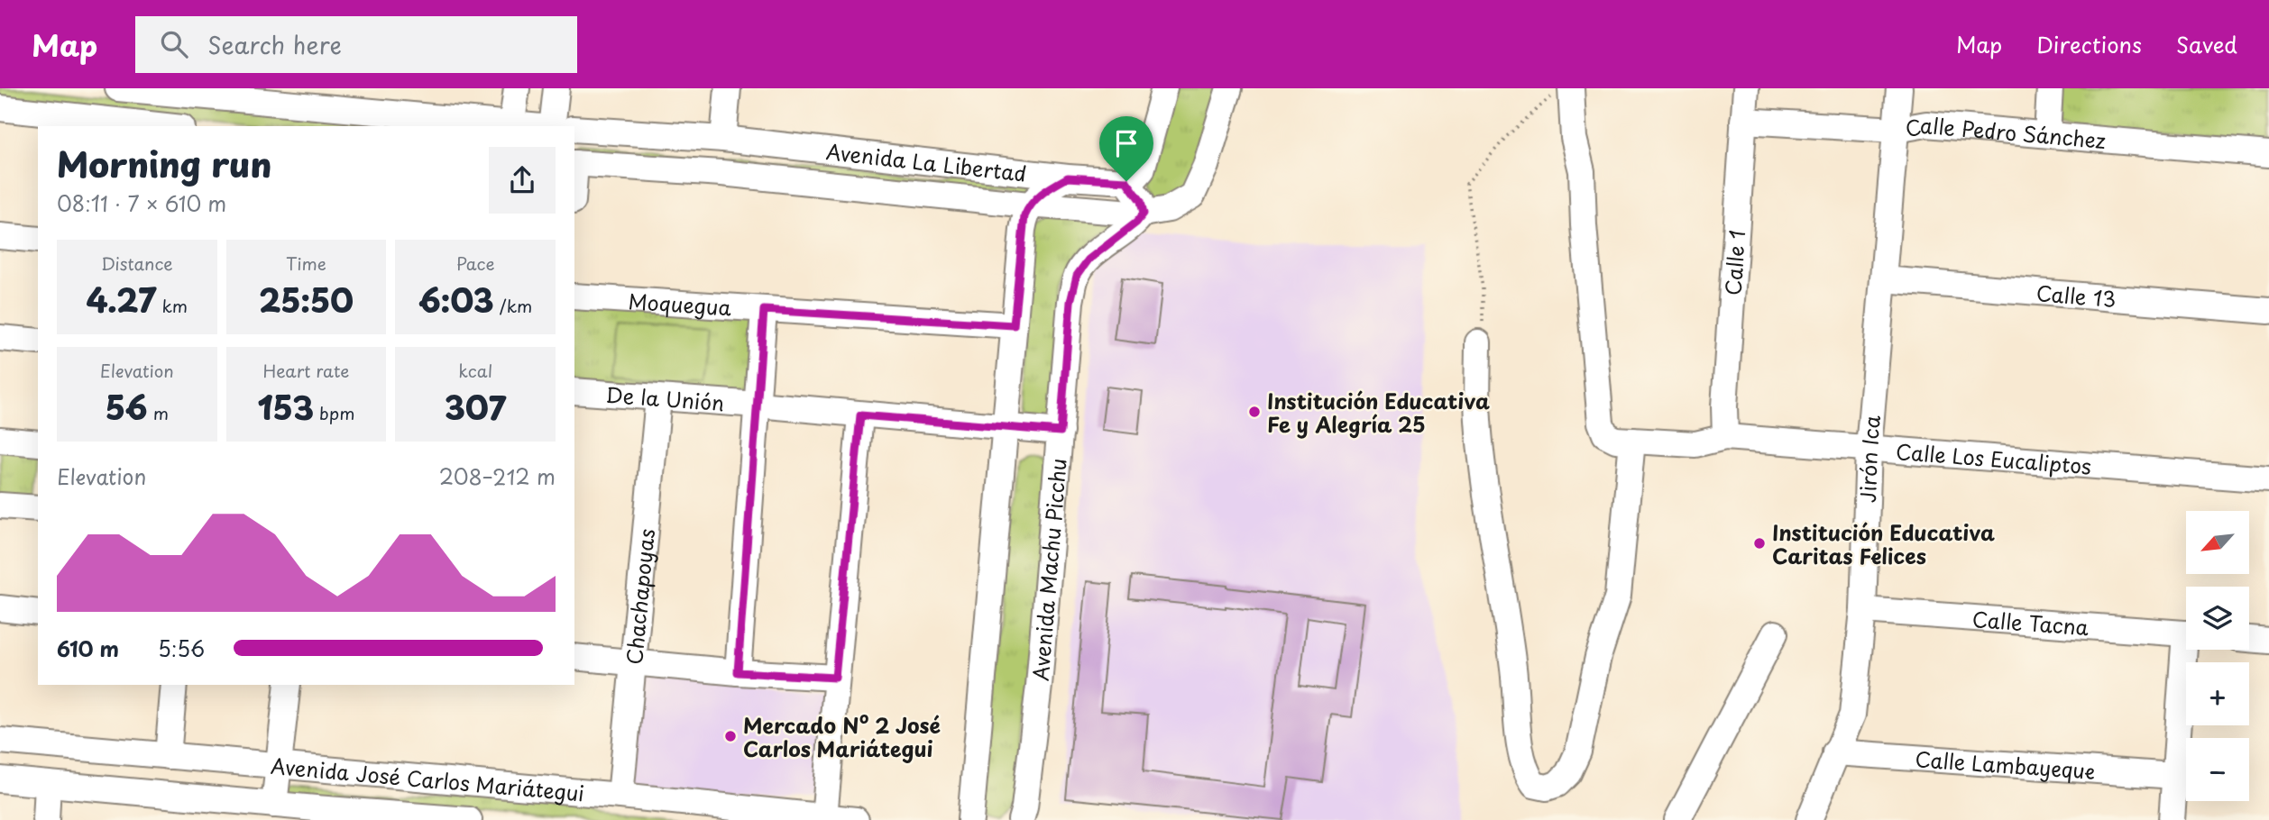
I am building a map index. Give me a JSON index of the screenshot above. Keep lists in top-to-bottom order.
{
  "streets": {
    "street": [
      "Calle Pedro Sánchez",
      "Avenida La Libertad",
      "Calle 1",
      "Calle 13",
      "Moquegua",
      "De la Unión",
      "Jirón Ica",
      "Calle Los Eucaliptos",
      "Avenida Machu Picchu",
      "Chachapoyas",
      "Calle Tacna",
      "Calle Lambayeque",
      "Avenida José Carlos Mariátegui"
    ]
  },
  "crossings": [
    ["Calle Pedro Sánchez", "Calle 1"],
    ["Calle Pedro Sánchez", "Jirón Ica"],
    ["Avenida La Libertad", "Avenida Machu Picchu"],
    ["Calle 1", "Calle Los Eucaliptos"],
    ["Calle 13", "Jirón Ica"],
    ["De la Unión", "Avenida Machu Picchu"],
    ["De la Unión", "Chachapoyas"],
    ["Jirón Ica", "Calle Los Eucaliptos"],
    ["Jirón Ica", "Calle Tacna"],
    ["Jirón Ica", "Calle Lambayeque"],
    ["Chachapoyas", "Avenida José Carlos Mariátegui"]
  ],
  "places": ["Institución Educativa Fe y Alegría 25", "Institución Educativa Caritas Felices", "Mercado Nº 2 José Carlos Mariátegui"],
  "north": "bottom left",
  "page": {
    "header": "Map",
    "search": "Search here",
    "nav": ["Map", "Directions", "Saved"],
    "heading": ["Morning run", "08:11 · 7 × 610 m"],
    "stats": [
      ["Distance", "4.27 km"],
      ["Time", "25:50"],
      ["Pace", "6:03 /km"],
      ["Elevation", "56 m"],
      ["Heart rate", "153 bpm"],
      ["kcal", "307"]
    ],
    "chart": ["Elevation", "208–212 m"],
    "map_buttons": ["+", "−"],
    "list": [
      {
        "name": "610 m",
        "note": "5:56"
      }
    ]
  }
}
